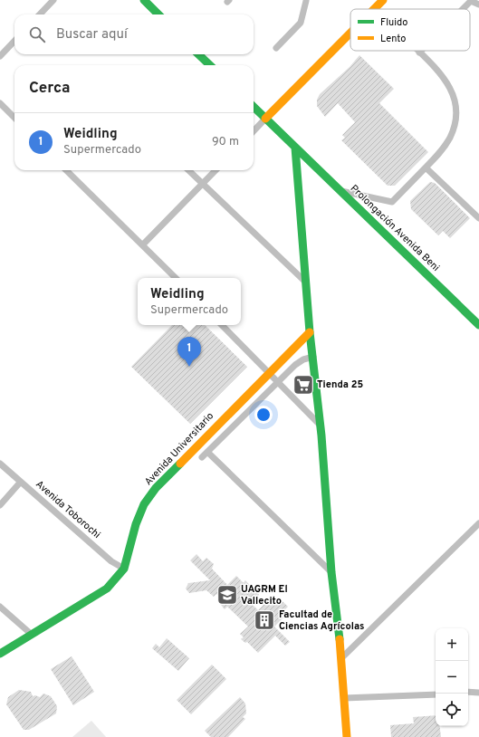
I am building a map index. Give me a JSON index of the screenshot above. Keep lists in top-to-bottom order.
{
  "streets": {
    "street": ["Prolongación Avenida Beni", "Avenida Universitario", "Avenida Toborochi"]
  },
  "crossings": [
    ["Avenida Universitario", "Avenida Toborochi"]
  ],
  "places": {
    "supermarket": ["Tienda 25"],
    "school or university": ["UAGRM El Vallecito"],
    "building": ["Facultad de Ciencias Agrícolas"]
  },
  "legend": ["Fluido", "Lento"],
  "page": {
    "search": "Buscar aquí",
    "heading": "Cerca",
    "list": [
      {
        "mark": "1",
        "name": "Weidling",
        "note": "Supermercado",
        "value": "90 m"
      }
    ],
    "popup": ["Weidling", "Supermercado"],
    "pins": "1",
    "map_buttons": ["+", "−"]
  }
}
